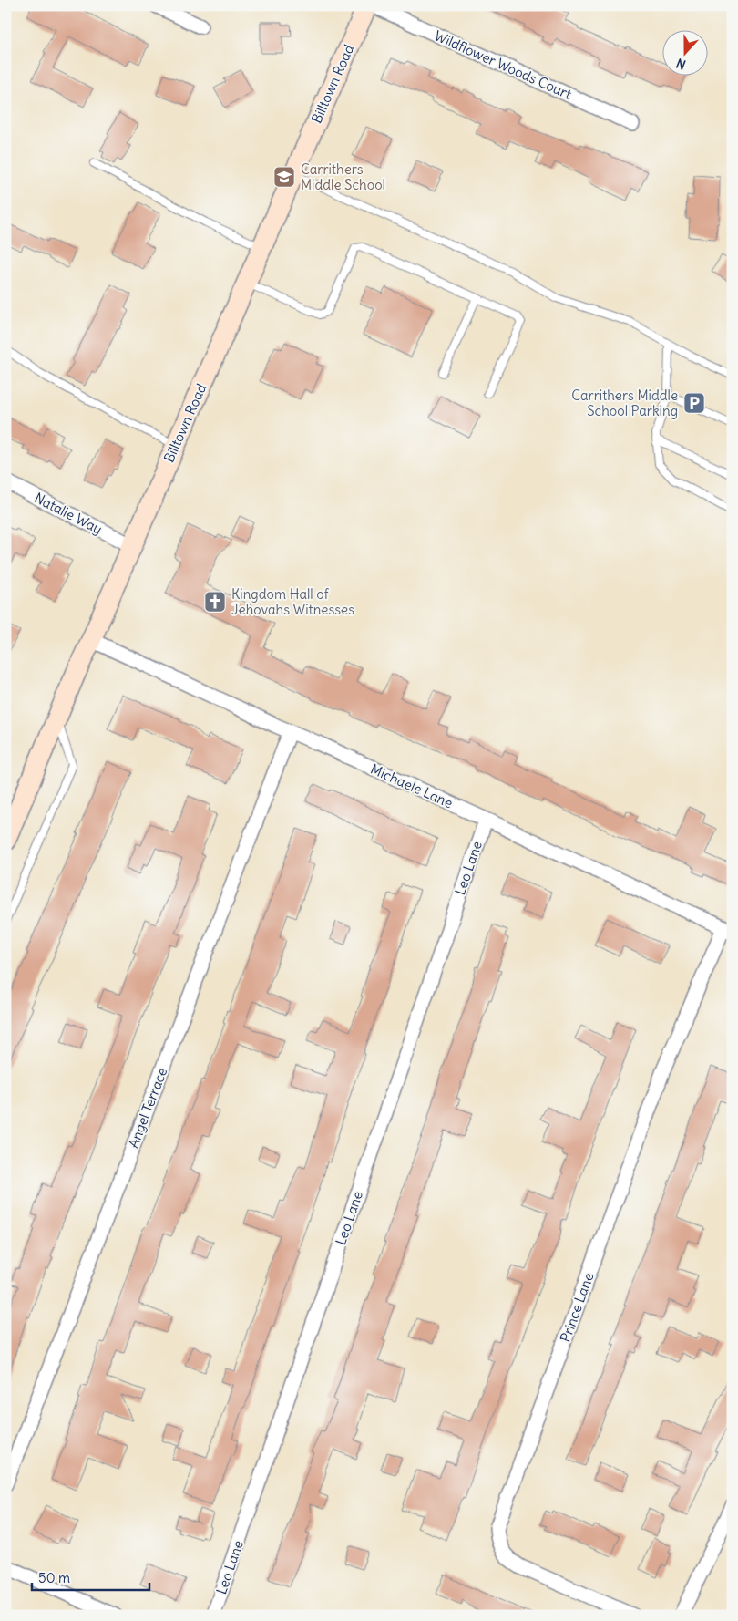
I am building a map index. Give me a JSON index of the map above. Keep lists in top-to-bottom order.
{
  "streets": {
    "main road": ["Billtown Road"],
    "street": [
      "Wildflower Woods Court",
      "Natalie Way",
      "Michaele Lane",
      "Leo Lane",
      "Angel Terrace",
      "Prince Lane"
    ]
  },
  "crossings": [
    ["Billtown Road", "Natalie Way"],
    ["Billtown Road", "Michaele Lane"],
    ["Michaele Lane", "Leo Lane"],
    ["Michaele Lane", "Angel Terrace"],
    ["Michaele Lane", "Prince Lane"]
  ],
  "places": {
    "school or university": ["Carrithers Middle School"],
    "parking": ["Carrithers Middle School Parking"],
    "church": ["Kingdom Hall of Jehovahs Witnesses"]
  },
  "scale_bar": "50 m",
  "north": "bottom"
}
